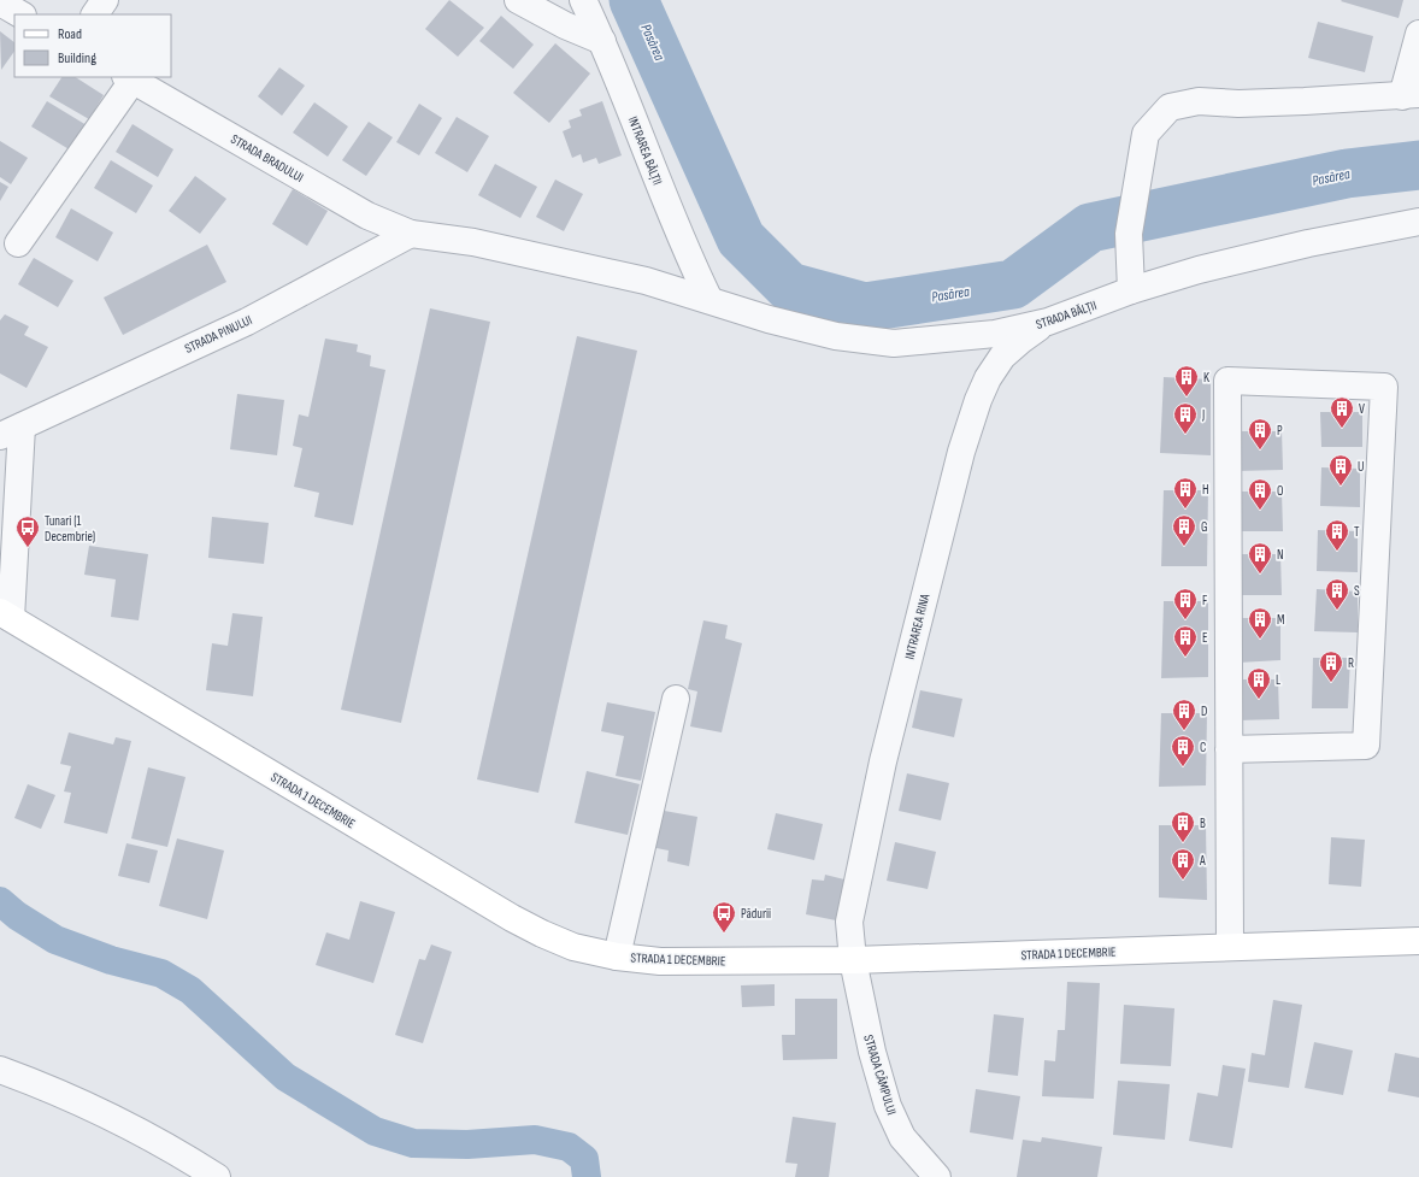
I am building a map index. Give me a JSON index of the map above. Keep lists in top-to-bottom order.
{
  "streets": {
    "main road": ["STRADA 1 DECEMBRIE"],
    "street": [
      "INTRAREA BĂLȚII",
      "STRADA BRADULUI",
      "STRADA BĂLȚII",
      "STRADA PINULUI",
      "INTRAREA RINA",
      "STRADA CÂMPULUI"
    ]
  },
  "crossings": [
    ["INTRAREA BĂLȚII", "STRADA BRADULUI"],
    ["INTRAREA BĂLȚII", "STRADA BĂLȚII"],
    ["STRADA BRADULUI", "STRADA BĂLȚII"],
    ["STRADA BRADULUI", "STRADA PINULUI"],
    ["STRADA BĂLȚII", "INTRAREA RINA"],
    ["STRADA PINULUI", "STRADA 1 DECEMBRIE"],
    ["INTRAREA RINA", "STRADA 1 DECEMBRIE"],
    ["INTRAREA RINA", "STRADA CÂMPULUI"],
    ["STRADA 1 DECEMBRIE", "STRADA CÂMPULUI"]
  ],
  "water": ["Pasărea"],
  "places": {
    "building": [
      "K",
      "V",
      "J",
      "P",
      "U",
      "H",
      "O",
      "G",
      "T",
      "N",
      "S",
      "F",
      "M",
      "E",
      "R",
      "L",
      "D",
      "C",
      "B",
      "A"
    ],
    "bus stop": ["Tunari (1 Decembrie)", "Pădurii"]
  },
  "legend": ["Road", "Building"]
}
